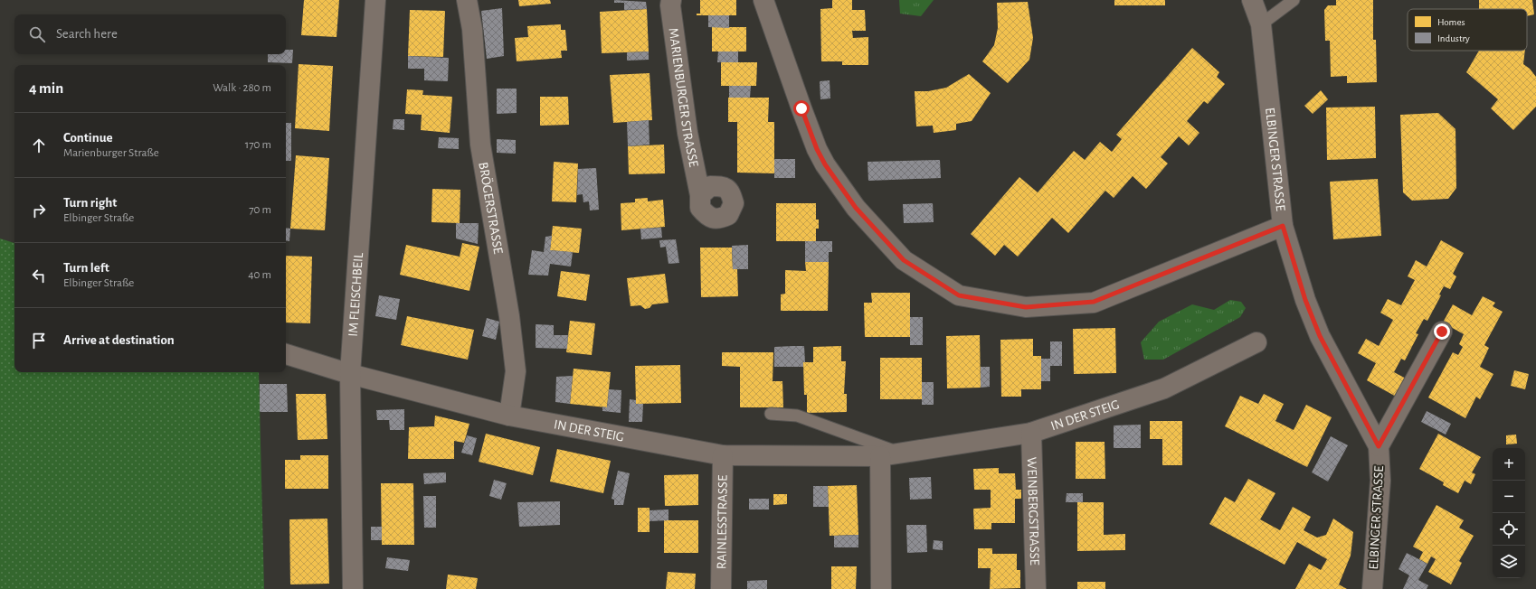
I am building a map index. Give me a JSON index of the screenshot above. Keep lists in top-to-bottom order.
{
  "streets": {
    "street": [
      "MARIENBURGER STRASSE",
      "ELBINGER STRASSE",
      "BRÖGERSTRASSE",
      "IM FLEISCHBEIL",
      "IN DER STEIG",
      "WEINBERGSTRASSE",
      "RAINLESSTRASSE"
    ]
  },
  "crossings": [
    ["BRÖGERSTRASSE", "IN DER STEIG"],
    ["IM FLEISCHBEIL", "IN DER STEIG"],
    ["IN DER STEIG", "WEINBERGSTRASSE"],
    ["IN DER STEIG", "RAINLESSTRASSE"]
  ],
  "legend": ["Homes", "Industry"],
  "page": {
    "search": "Search here",
    "heading": ["4 min", "Walk · 280 m"],
    "list": [
      ["Continue", "Marienburger Straße", "170 m"],
      ["Turn right", "Elbinger Straße", "70 m"],
      ["Turn left", "Elbinger Straße", "40 m"],
      "Arrive at destination"
    ],
    "map_buttons": ["+", "−"]
  }
}
